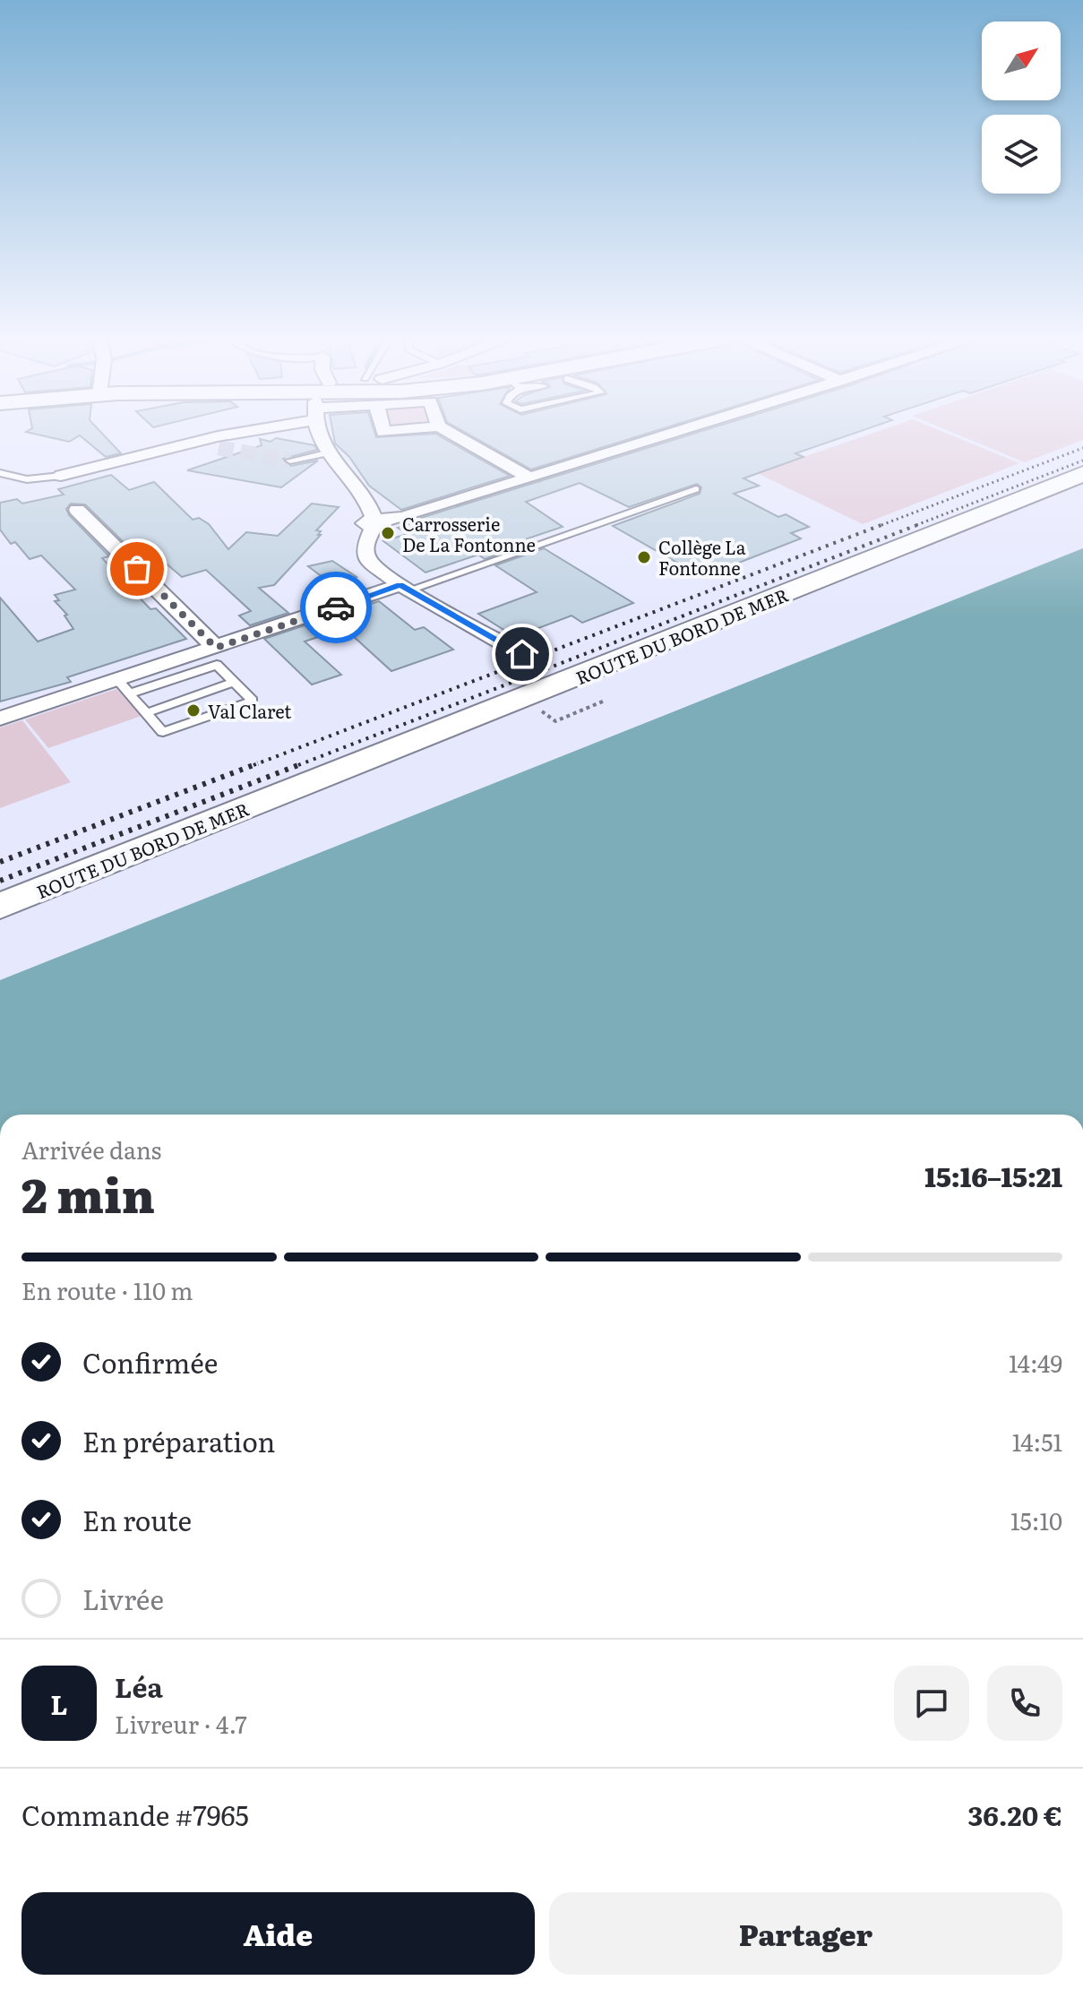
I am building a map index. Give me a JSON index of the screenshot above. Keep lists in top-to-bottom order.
{
  "streets": {
    "main road": ["ROUTE DU BORD DE MER"]
  },
  "places": ["Carrosserie De La Fontonne", "Collège La Fontonne", "Val Claret"],
  "north": "top right",
  "page": {
    "heading": ["2 min", "Arrivée dans", "15:16–15:21"],
    "panel": [
      "Léa",
      "Livreur · 4.7",
      "Commande #7965",
      "36.20 €"
    ],
    "bar": "En route · 110 m",
    "list": [
      ["Confirmée", "14:49"],
      ["En préparation", "14:51"],
      ["En route", "15:10"],
      "Livrée"
    ],
    "round": "L",
    "buttons": ["Aide", "Partager"]
  }
}
